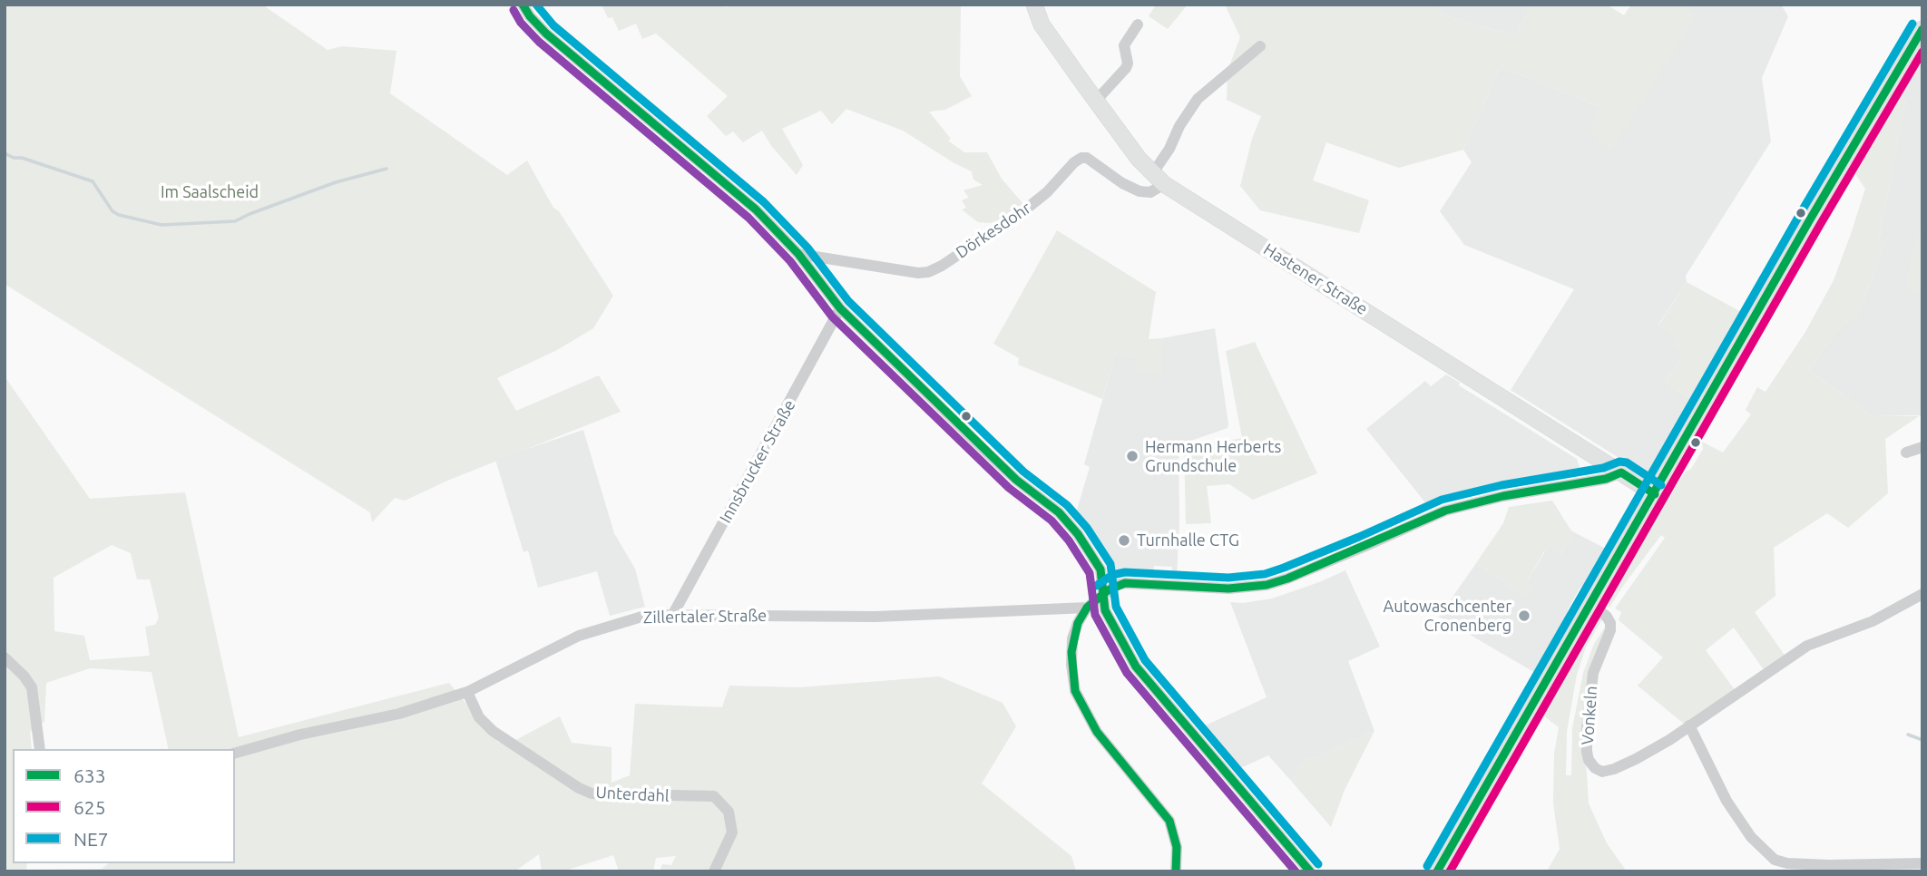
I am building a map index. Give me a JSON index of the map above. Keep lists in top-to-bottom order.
{
  "streets": {
    "main road": ["Hastener Straße"],
    "street": [
      "Dörkesdohr",
      "Innsbrucker Straße",
      "Zillertaler Straße",
      "Vonkeln",
      "Unterdahl"
    ]
  },
  "crossings": [
    ["Dörkesdohr", "Hastener Straße"],
    ["Innsbrucker Straße", "Zillertaler Straße"],
    ["Zillertaler Straße", "Unterdahl"]
  ],
  "parks": ["Im Saalscheid"],
  "places": ["Hermann Herberts Grundschule", "Turnhalle CTG", "Autowaschcenter Cronenberg"],
  "lines": ["transit line 633", "transit line NE7", "transit line 625"],
  "legend": ["633", "625", "NE7"]
}
